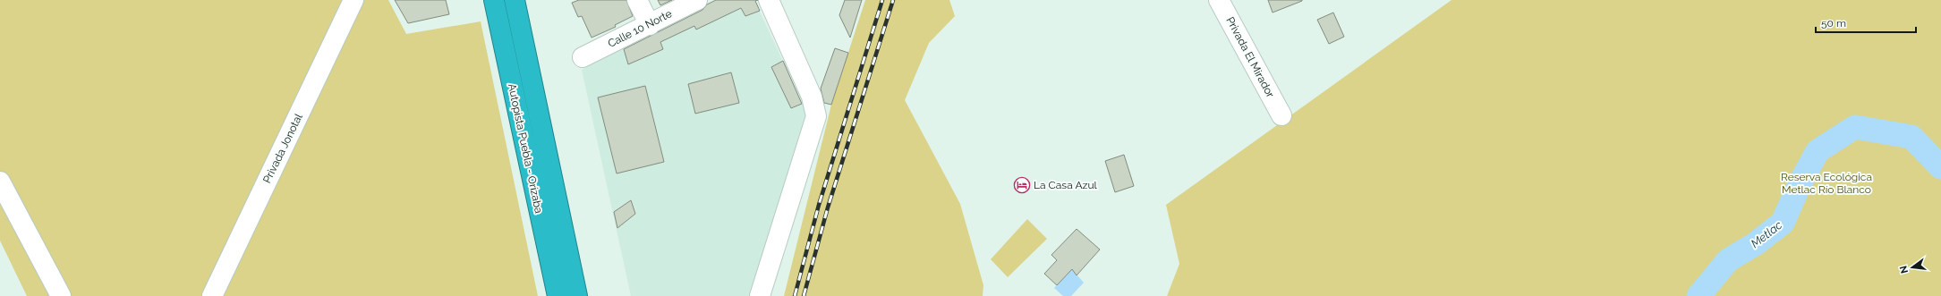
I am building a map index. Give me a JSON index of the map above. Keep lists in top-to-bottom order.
{
  "streets": {
    "highway": ["Autopista Puebla - Orizaba"],
    "street": ["Calle 10 Norte", "Privada El Mirador", "Privada Jonotal"]
  },
  "water": ["Metlac"],
  "parks": ["Reserva Ecológica Metlac Río Blanco"],
  "places": {
    "hotel": ["La Casa Azul"]
  },
  "scale_bar": "50 m",
  "north": "left"
}
